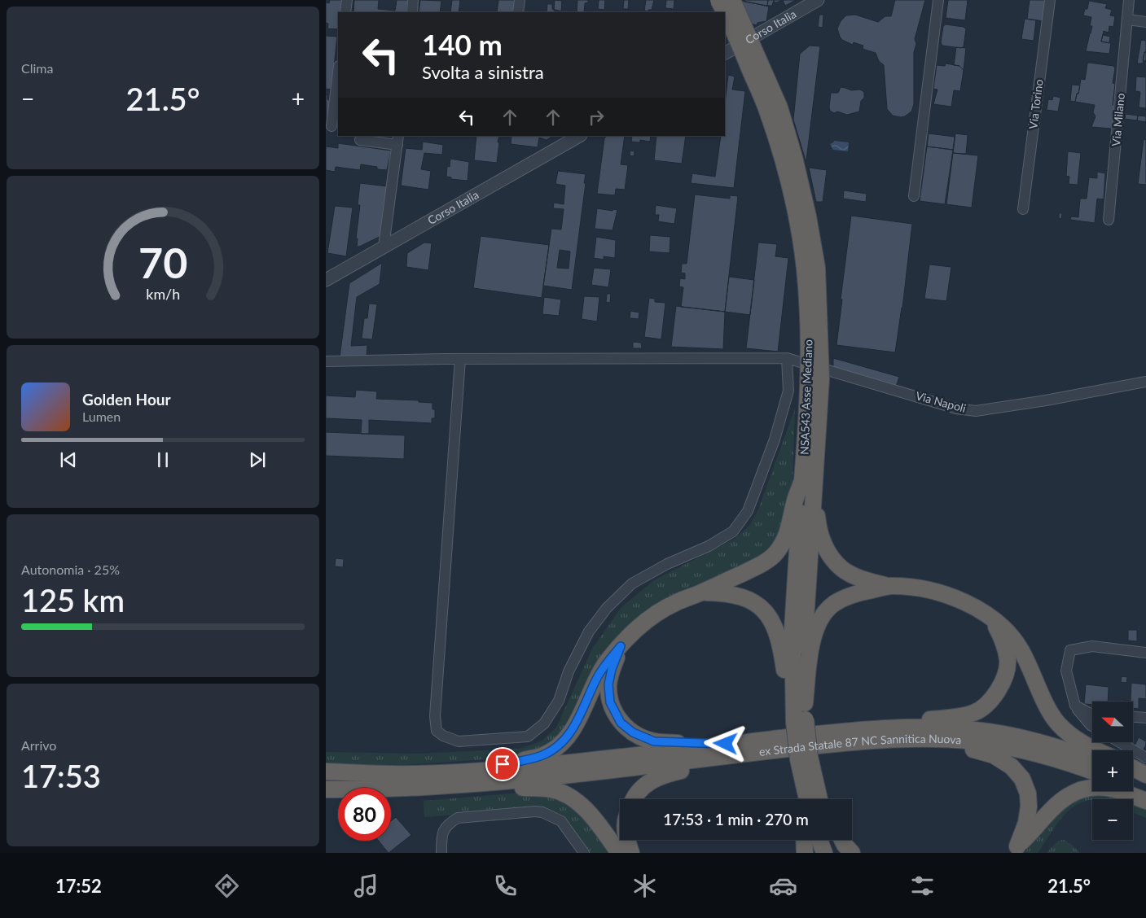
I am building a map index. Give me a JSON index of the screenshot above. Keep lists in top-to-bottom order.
{
  "streets": {
    "highway": ["NSA543 Asse Mediano", "ex Strada Statale 87 NC Sannitica Nuova"],
    "street": [
      "Corso Italia",
      "Via Torino",
      "Via Milano",
      "Via Napoli"
    ]
  },
  "north": "left",
  "page": {
    "tile": [
      "Clima",
      ["Autonomia · 25%", "125 km"],
      ["Arrivo", "17:53"]
    ],
    "turn": ["140 m", "Svolta a sinistra"],
    "heat": ["−", "21.5°", "+"],
    "song": ["Golden Hour", "Lumen"],
    "map_buttons": ["+", "−"],
    "limit": "80",
    "trip": "17:53 · 1 min · 270 m",
    "tabs": ["17:52", "21.5°"],
    "gauge": ["70", "km/h"]
  }
}
